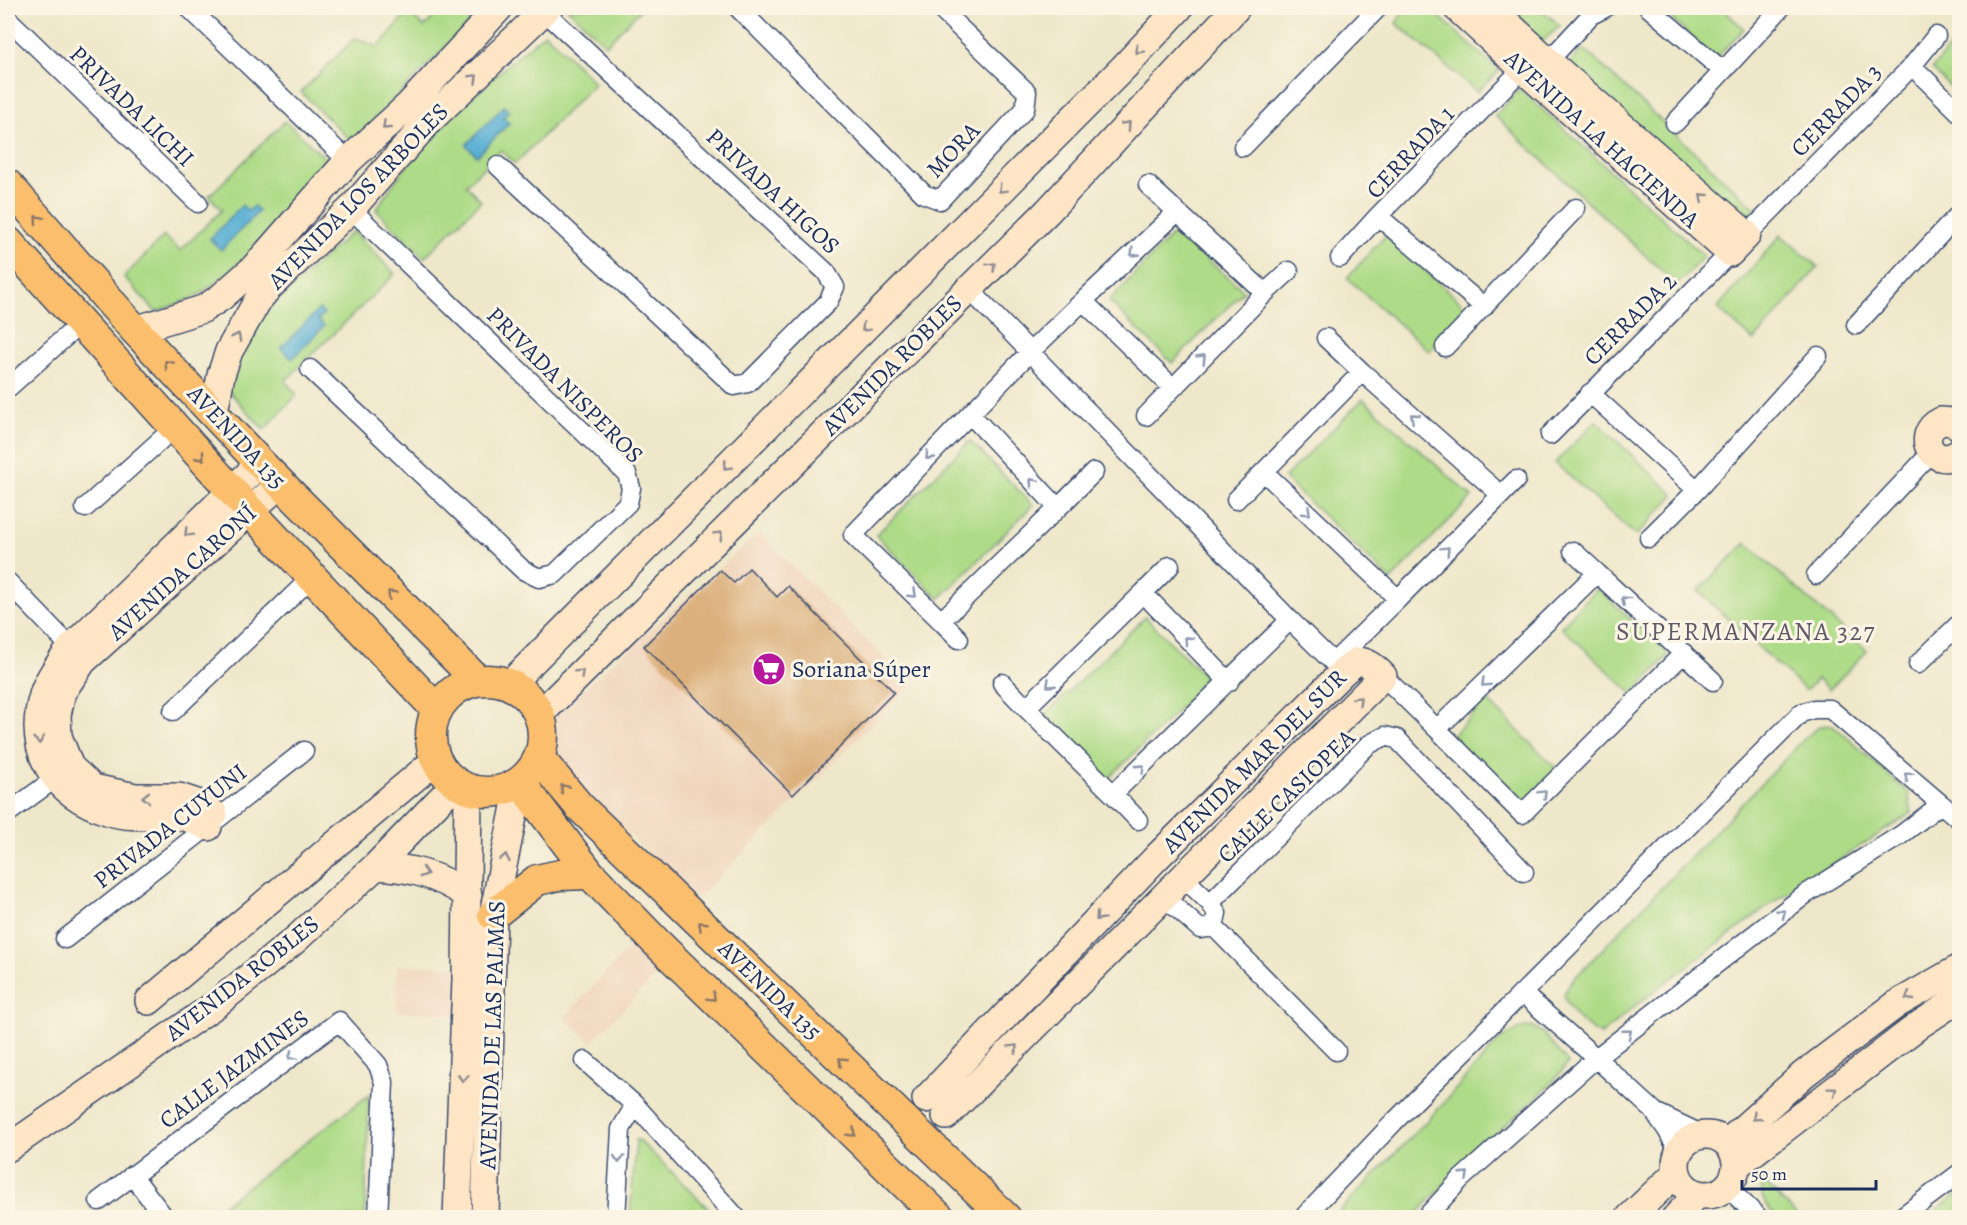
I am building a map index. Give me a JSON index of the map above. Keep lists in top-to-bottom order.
{
  "streets": {
    "main road": ["AVENIDA 135"],
    "street": [
      "PRIVADA LICHI",
      "CERRADA 3",
      "AVENIDA LA HACIENDA",
      "MORA",
      "CERRADA 1",
      "PRIVADA HIGOS",
      "AVENIDA LOS ARBOLES",
      "CERRADA 2",
      "AVENIDA ROBLES",
      "PRIVADA NISPEROS",
      "AVENIDA CARONÍ",
      "AVENIDA MAR DEL SUR",
      "CALLE CASIOPEA",
      "PRIVADA CUYUNI",
      "AVENIDA DE LAS PALMAS",
      "CALLE JAZMINES"
    ]
  },
  "crossings": [
    ["CERRADA 3", "AVENIDA LA HACIENDA"],
    ["CERRADA 3", "CERRADA 2"],
    ["AVENIDA LA HACIENDA", "CERRADA 1"],
    ["AVENIDA LA HACIENDA", "CERRADA 2"],
    ["PRIVADA HIGOS", "AVENIDA LOS ARBOLES"],
    ["AVENIDA LOS ARBOLES", "PRIVADA NISPEROS"],
    ["AVENIDA LOS ARBOLES", "AVENIDA 135"],
    ["AVENIDA ROBLES", "AVENIDA 135"],
    ["AVENIDA ROBLES", "AVENIDA DE LAS PALMAS"],
    ["AVENIDA 135", "AVENIDA CARONÍ"],
    ["AVENIDA 135", "AVENIDA MAR DEL SUR"],
    ["AVENIDA 135", "AVENIDA DE LAS PALMAS"]
  ],
  "districts": ["SUPERMANZANA 327"],
  "places": {
    "supermarket": ["Soriana Súper"]
  },
  "scale_bar": "50 m"
}
